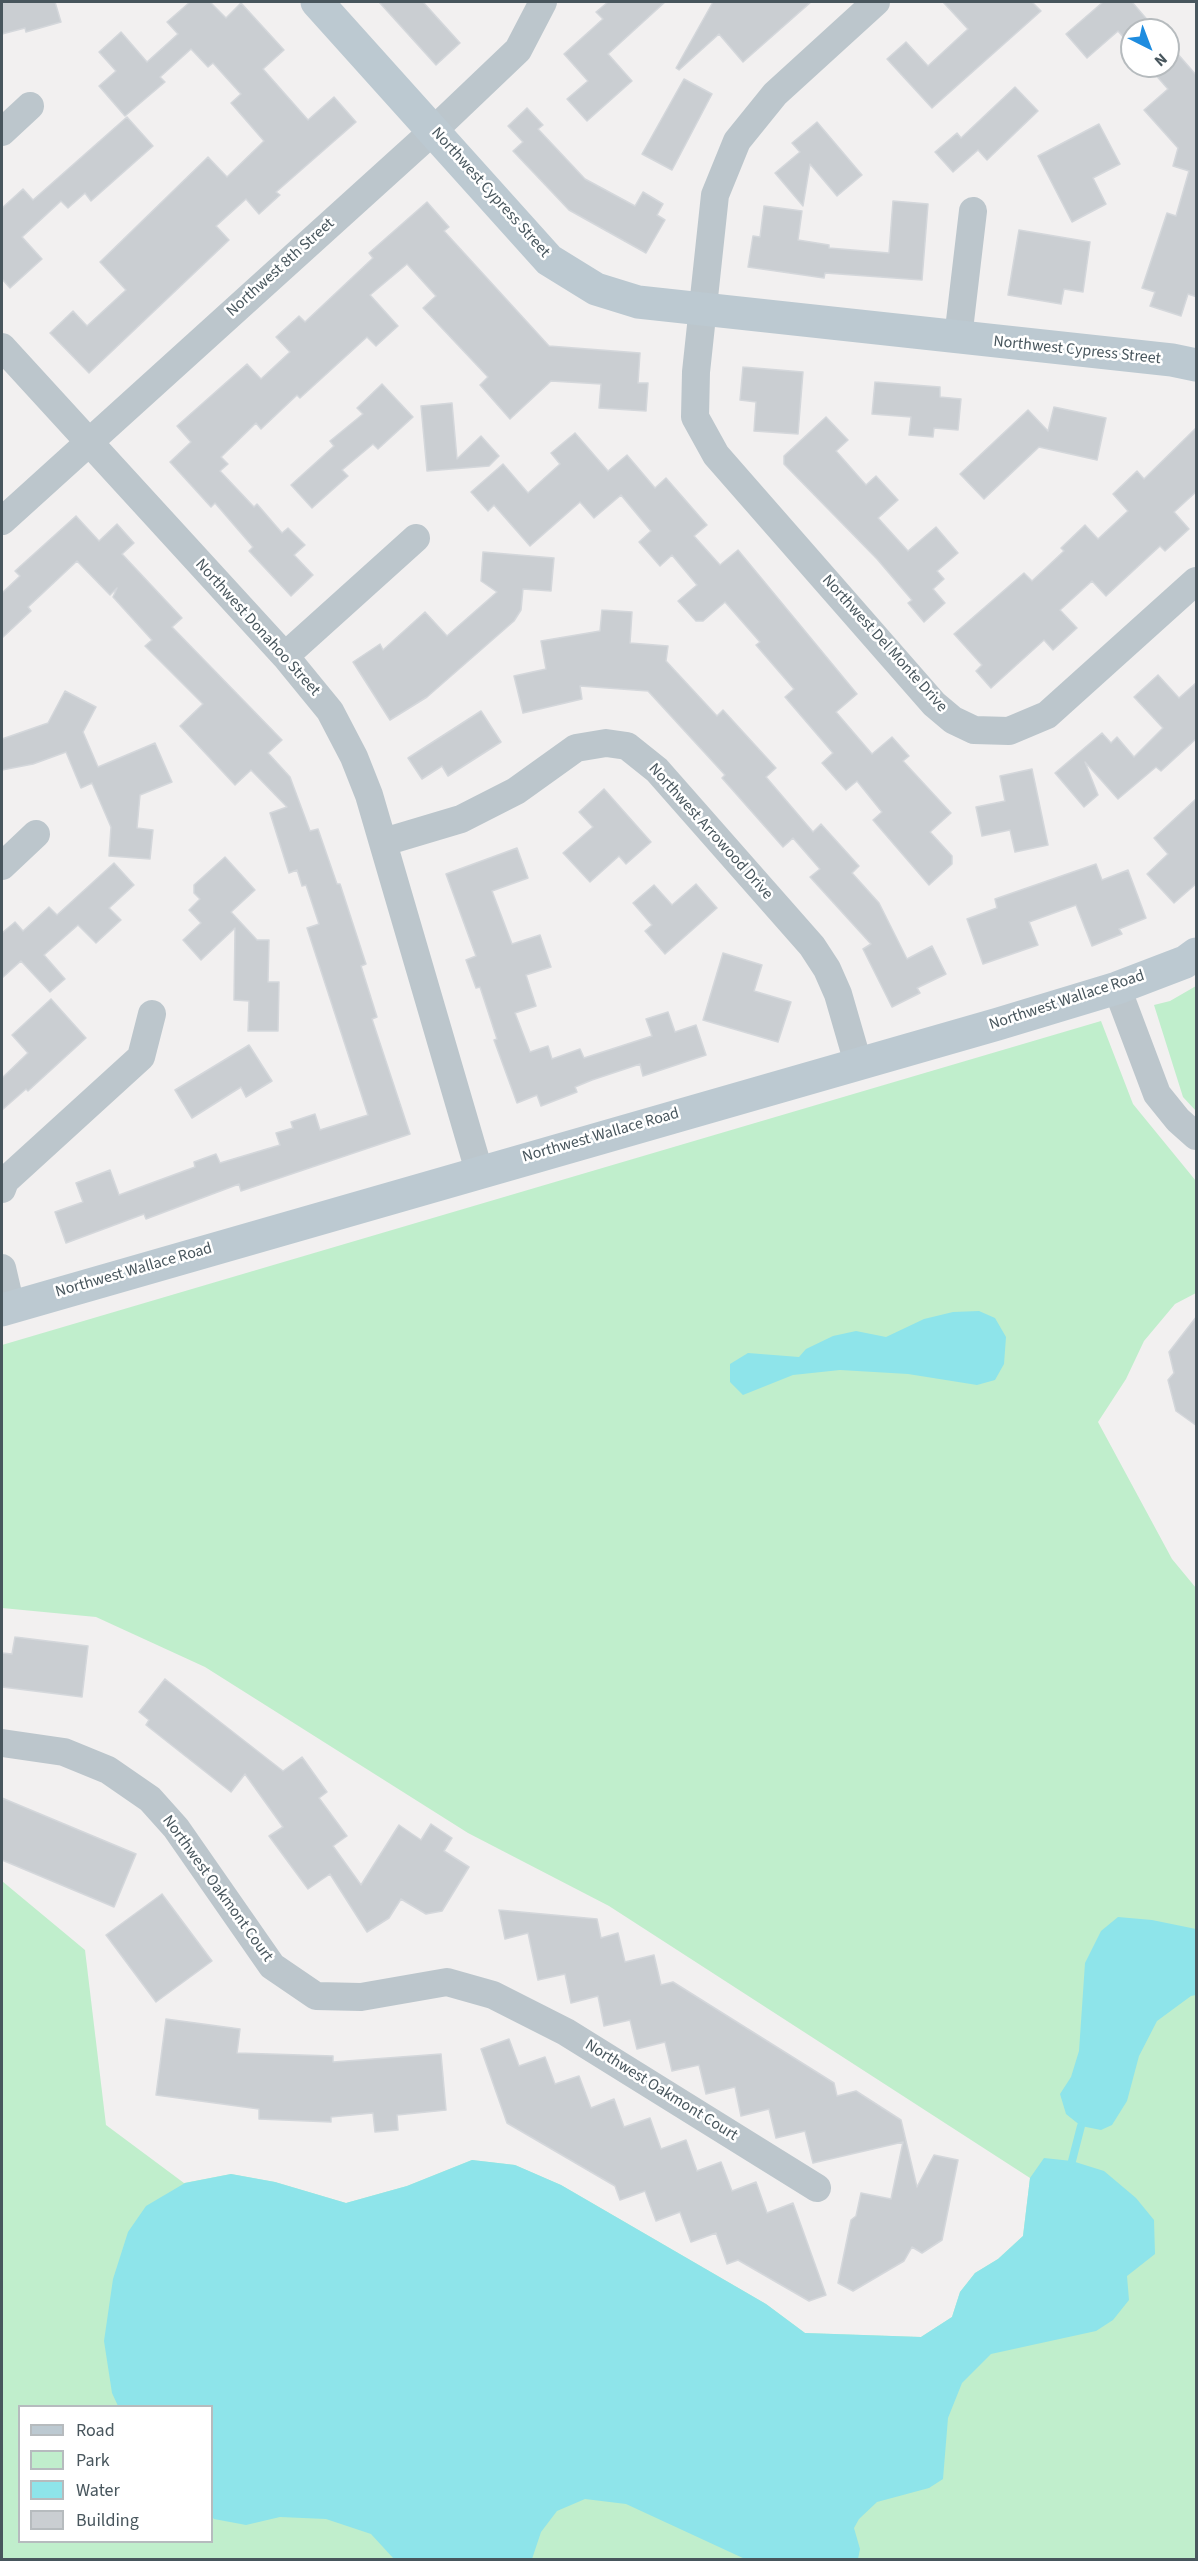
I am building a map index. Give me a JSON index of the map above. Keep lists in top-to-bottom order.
{
  "streets": {
    "street": [
      "Northwest Cypress Street",
      "Northwest 8th Street",
      "Northwest Donahoo Street",
      "Northwest Del Monte Drive",
      "Northwest Arrowood Drive",
      "Northwest Wallace Road",
      "Northwest Oakmont Court"
    ]
  },
  "crossings": [
    ["Northwest Cypress Street", "Northwest 8th Street"],
    ["Northwest Cypress Street", "Northwest Del Monte Drive"],
    ["Northwest 8th Street", "Northwest Donahoo Street"],
    ["Northwest Donahoo Street", "Northwest Arrowood Drive"],
    ["Northwest Donahoo Street", "Northwest Wallace Road"],
    ["Northwest Arrowood Drive", "Northwest Wallace Road"]
  ],
  "legend": [
    "Road",
    "Park",
    "Water",
    "Building"
  ],
  "north": "bottom right"
}
